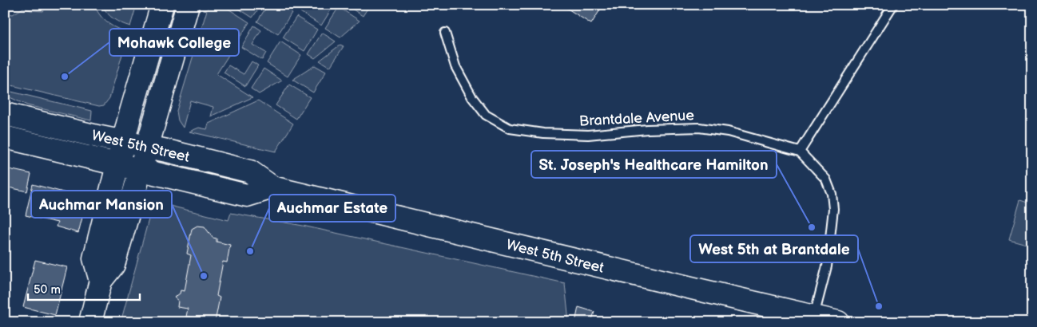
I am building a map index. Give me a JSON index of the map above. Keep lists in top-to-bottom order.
{
  "streets": {
    "main road": ["West 5th Street"],
    "lane": ["Brantdale Avenue"]
  },
  "places": [
    "Mohawk College",
    "St. Joseph's Healthcare Hamilton",
    "Auchmar Estate",
    "Auchmar Mansion",
    "West 5th at Brantdale"
  ],
  "scale_bar": "50 m"
}
